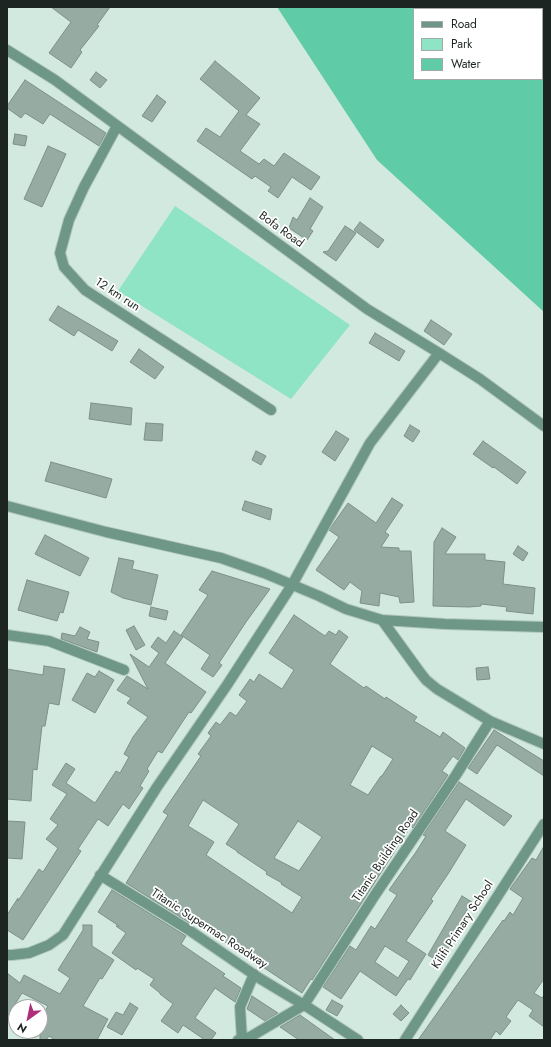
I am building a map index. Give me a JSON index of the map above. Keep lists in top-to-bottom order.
{
  "streets": {
    "street": [
      "Bofa Road",
      "12 km run",
      "Titanic Building Road",
      "Kilifi Primary School",
      "Titanic Supermac Roadway"
    ]
  },
  "crossings": [
    ["Bofa Road", "12 km run"],
    ["Titanic Building Road", "Titanic Supermac Roadway"]
  ],
  "legend": ["Road", "Park", "Water"],
  "north": "bottom left"
}
